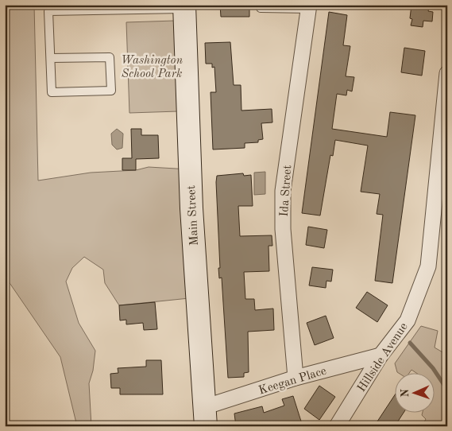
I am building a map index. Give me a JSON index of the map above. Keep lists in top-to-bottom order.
{
  "streets": {
    "main road": ["Main Street"],
    "street": ["Ida Street", "Hillside Avenue", "Keegan Place"]
  },
  "crossings": [
    ["Ida Street", "Keegan Place"],
    ["Main Street", "Keegan Place"],
    ["Hillside Avenue", "Keegan Place"]
  ],
  "parks": ["Washington School Park"],
  "north": "left"
}
